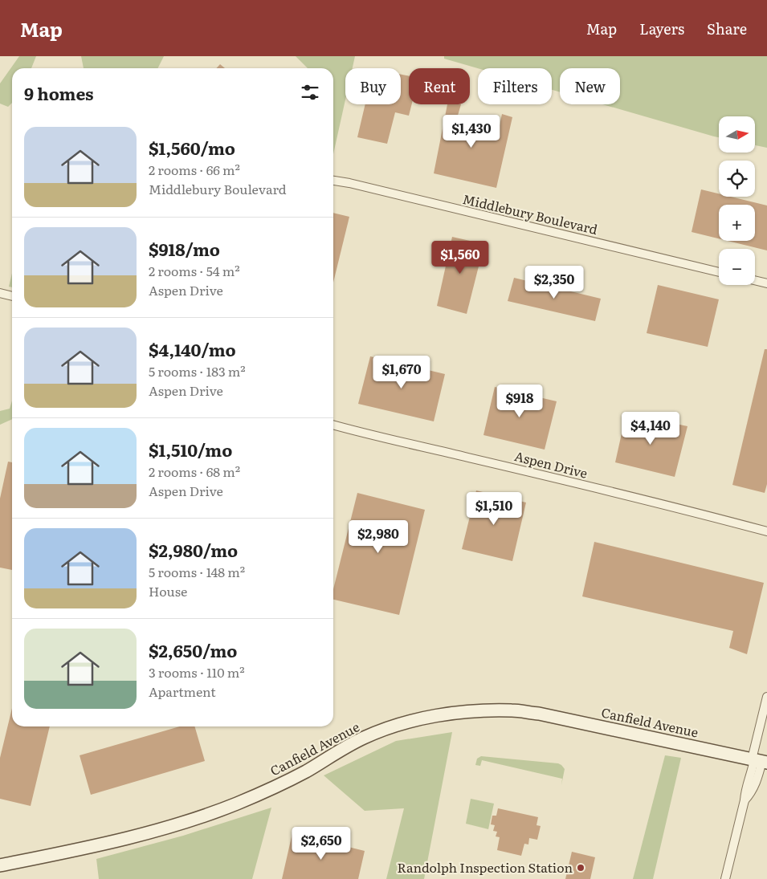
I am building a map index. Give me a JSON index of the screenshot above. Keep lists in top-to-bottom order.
{
  "streets": {
    "street": ["Middlebury Boulevard", "Aspen Drive", "Canfield Avenue"]
  },
  "places": ["Randolph Inspection Station"],
  "north": "right",
  "page": {
    "header": "Map",
    "nav": ["Map", "Layers", "Share"],
    "chip": [
      "Buy",
      "Rent",
      "Filters",
      "New"
    ],
    "heading": "9 homes",
    "price": [
      "$1,430",
      "$1,560",
      "$2,350",
      "$1,670",
      "$918",
      "$4,140",
      "$1,510",
      "$2,980",
      "$2,650"
    ],
    "map_buttons": ["+", "−"],
    "list": [
      {
        "name": "$1,560/mo",
        "note": "2 rooms · 66 m² · Middlebury Boulevard"
      },
      {
        "name": "$918/mo",
        "note": "2 rooms · 54 m² · Aspen Drive"
      },
      {
        "name": "$4,140/mo",
        "note": "5 rooms · 183 m² · Aspen Drive"
      },
      {
        "name": "$1,510/mo",
        "note": "2 rooms · 68 m² · Aspen Drive"
      },
      {
        "name": "$2,980/mo",
        "note": "5 rooms · 148 m² · House"
      },
      {
        "name": "$2,650/mo",
        "note": "3 rooms · 110 m² · Apartment"
      }
    ]
  }
}
